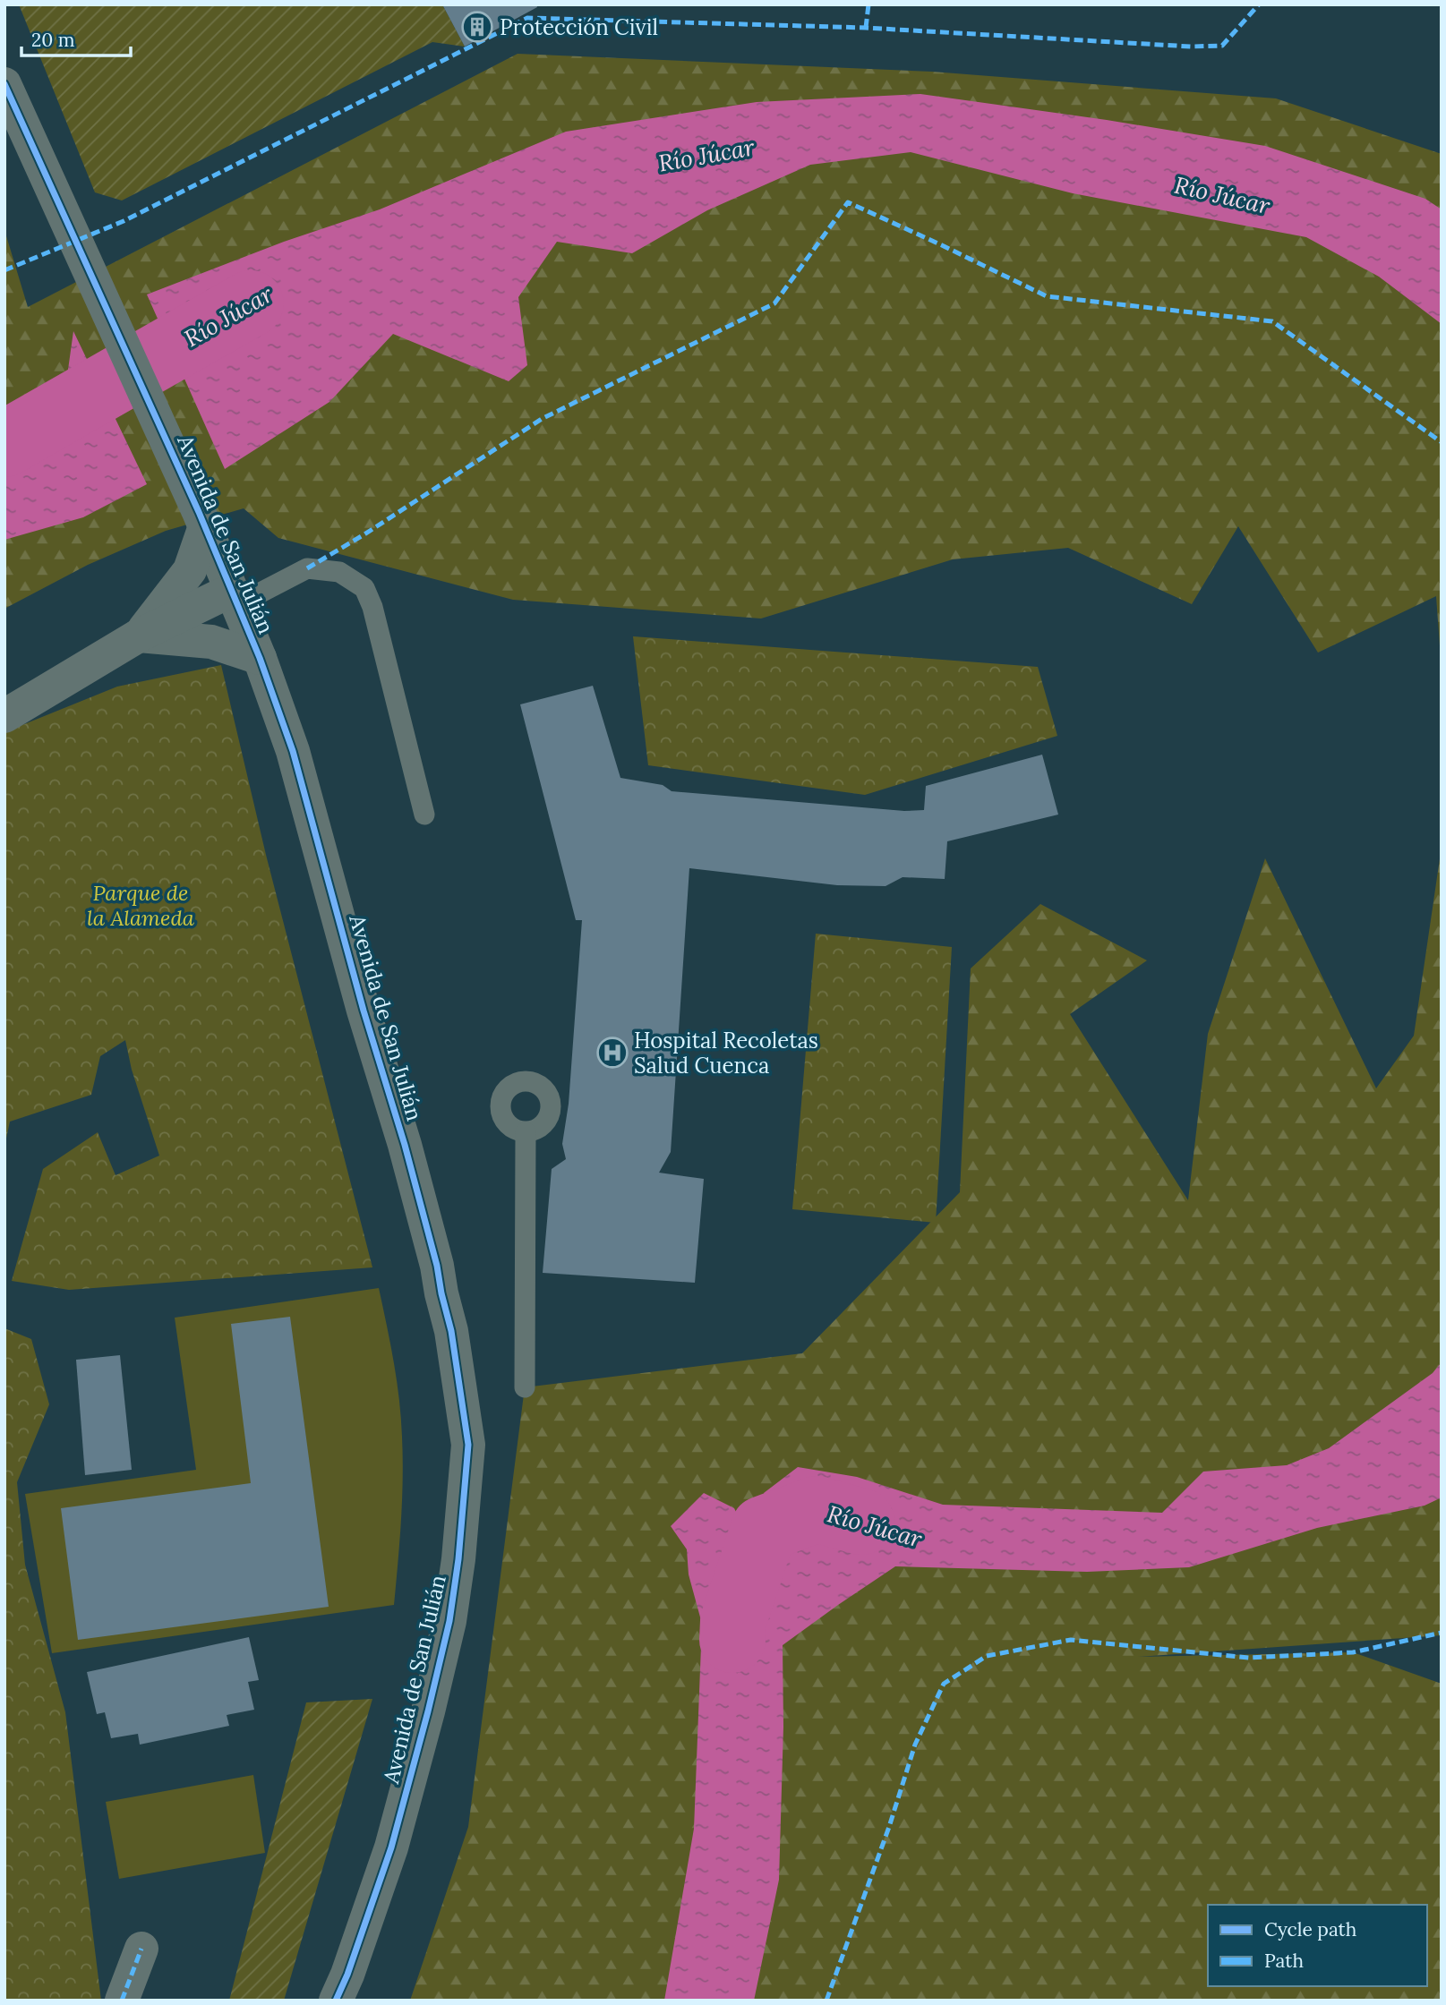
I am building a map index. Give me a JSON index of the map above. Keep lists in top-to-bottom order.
{
  "streets": {
    "street": ["Avenida de San Julián"]
  },
  "water": ["Río Júcar"],
  "parks": ["Parque de la Alameda"],
  "places": {
    "building": ["Protección Civil"],
    "hospital": ["Hospital Recoletas Salud Cuenca"]
  },
  "legend": ["Cycle path", "Path"],
  "scale_bar": "20 m"
}
